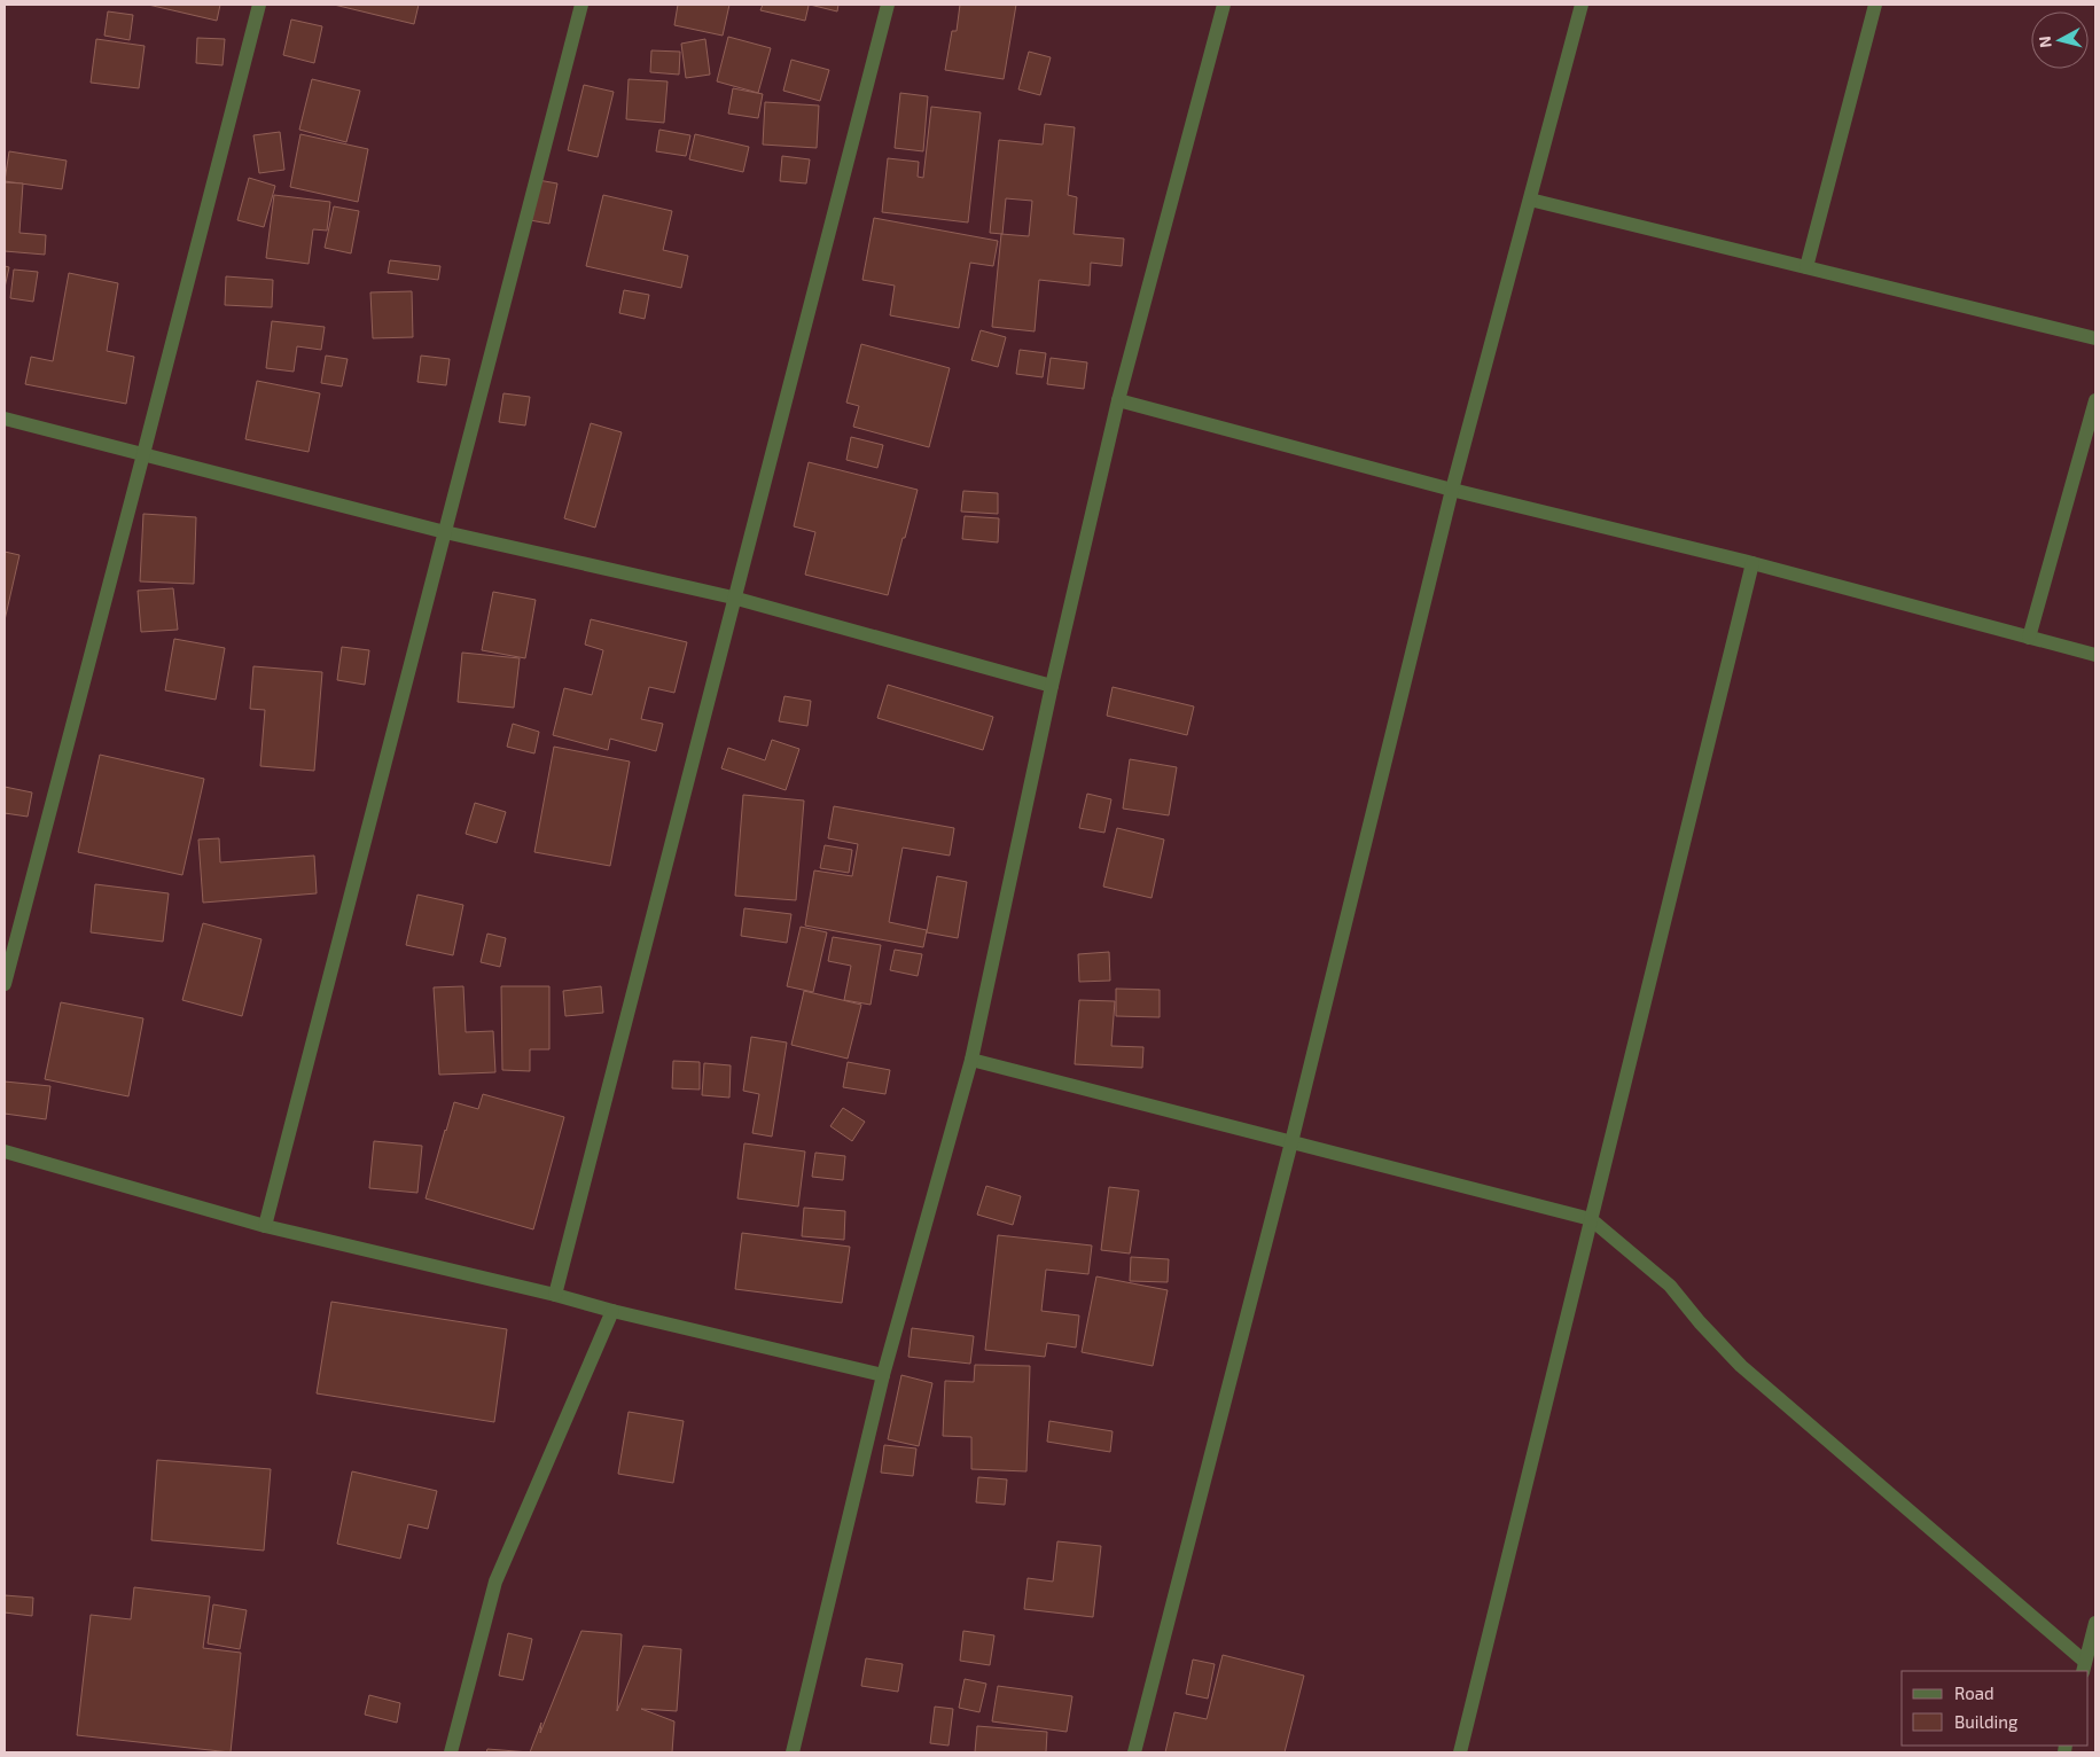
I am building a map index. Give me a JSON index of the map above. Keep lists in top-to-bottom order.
{
  "legend": ["Road", "Building"],
  "north": "left"
}
